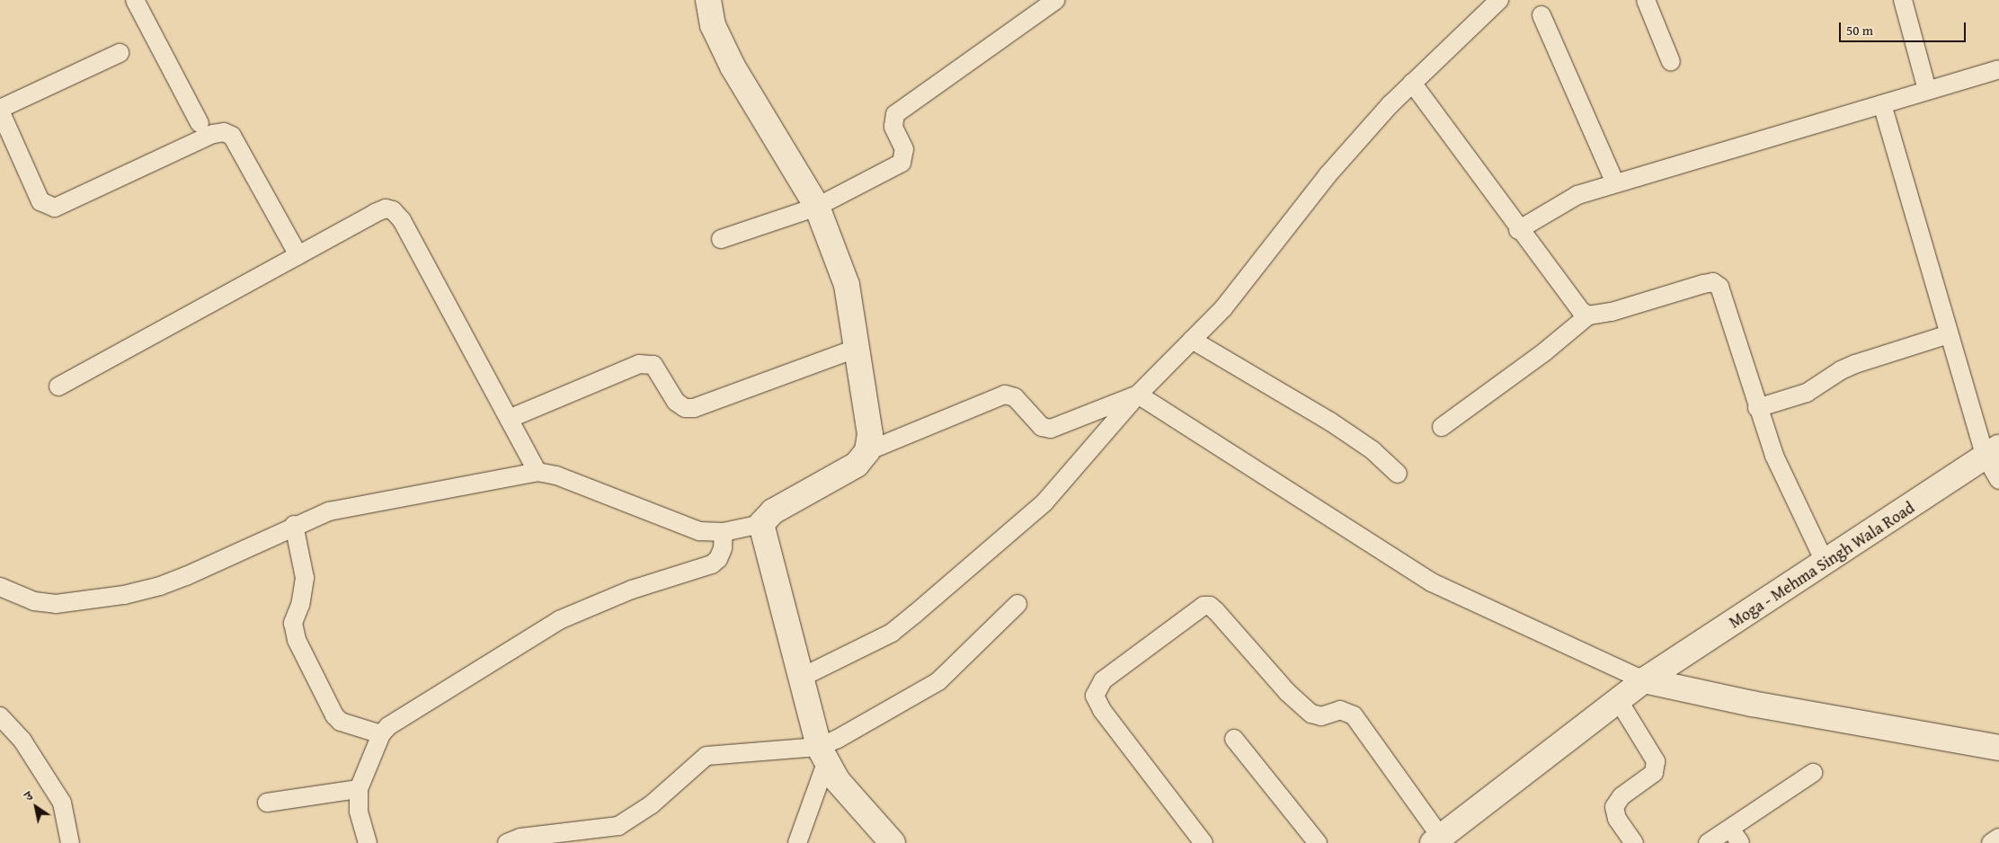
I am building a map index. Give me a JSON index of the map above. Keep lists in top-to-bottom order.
{
  "streets": {
    "street": ["Moga - Mehma Singh Wala Road"]
  },
  "scale_bar": "50 m",
  "north": "top left"
}
